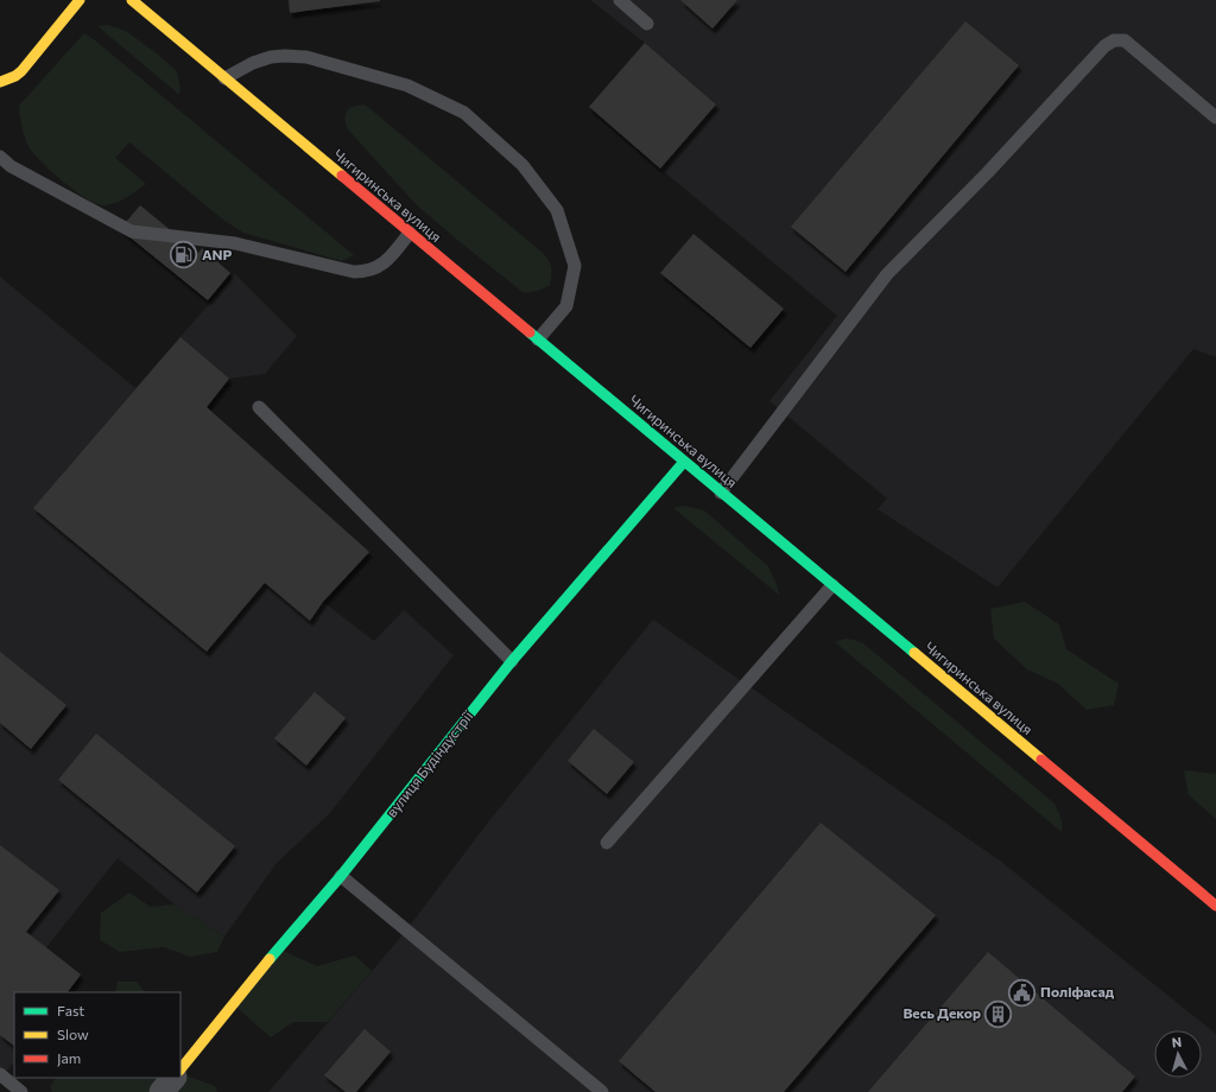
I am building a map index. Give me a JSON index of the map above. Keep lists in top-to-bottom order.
{
  "streets": {
    "main road": ["Чигиринська вулиця", "вулиця Будіндустрії"]
  },
  "crossings": [
    ["Чигиринська вулиця", "вулиця Будіндустрії"]
  ],
  "places": {
    "fuel station": ["ANP"],
    "public building": ["Поліфасад"],
    "building": ["Весь Декор"]
  },
  "legend": ["Fast", "Slow", "Jam"],
  "north": "top"
}
